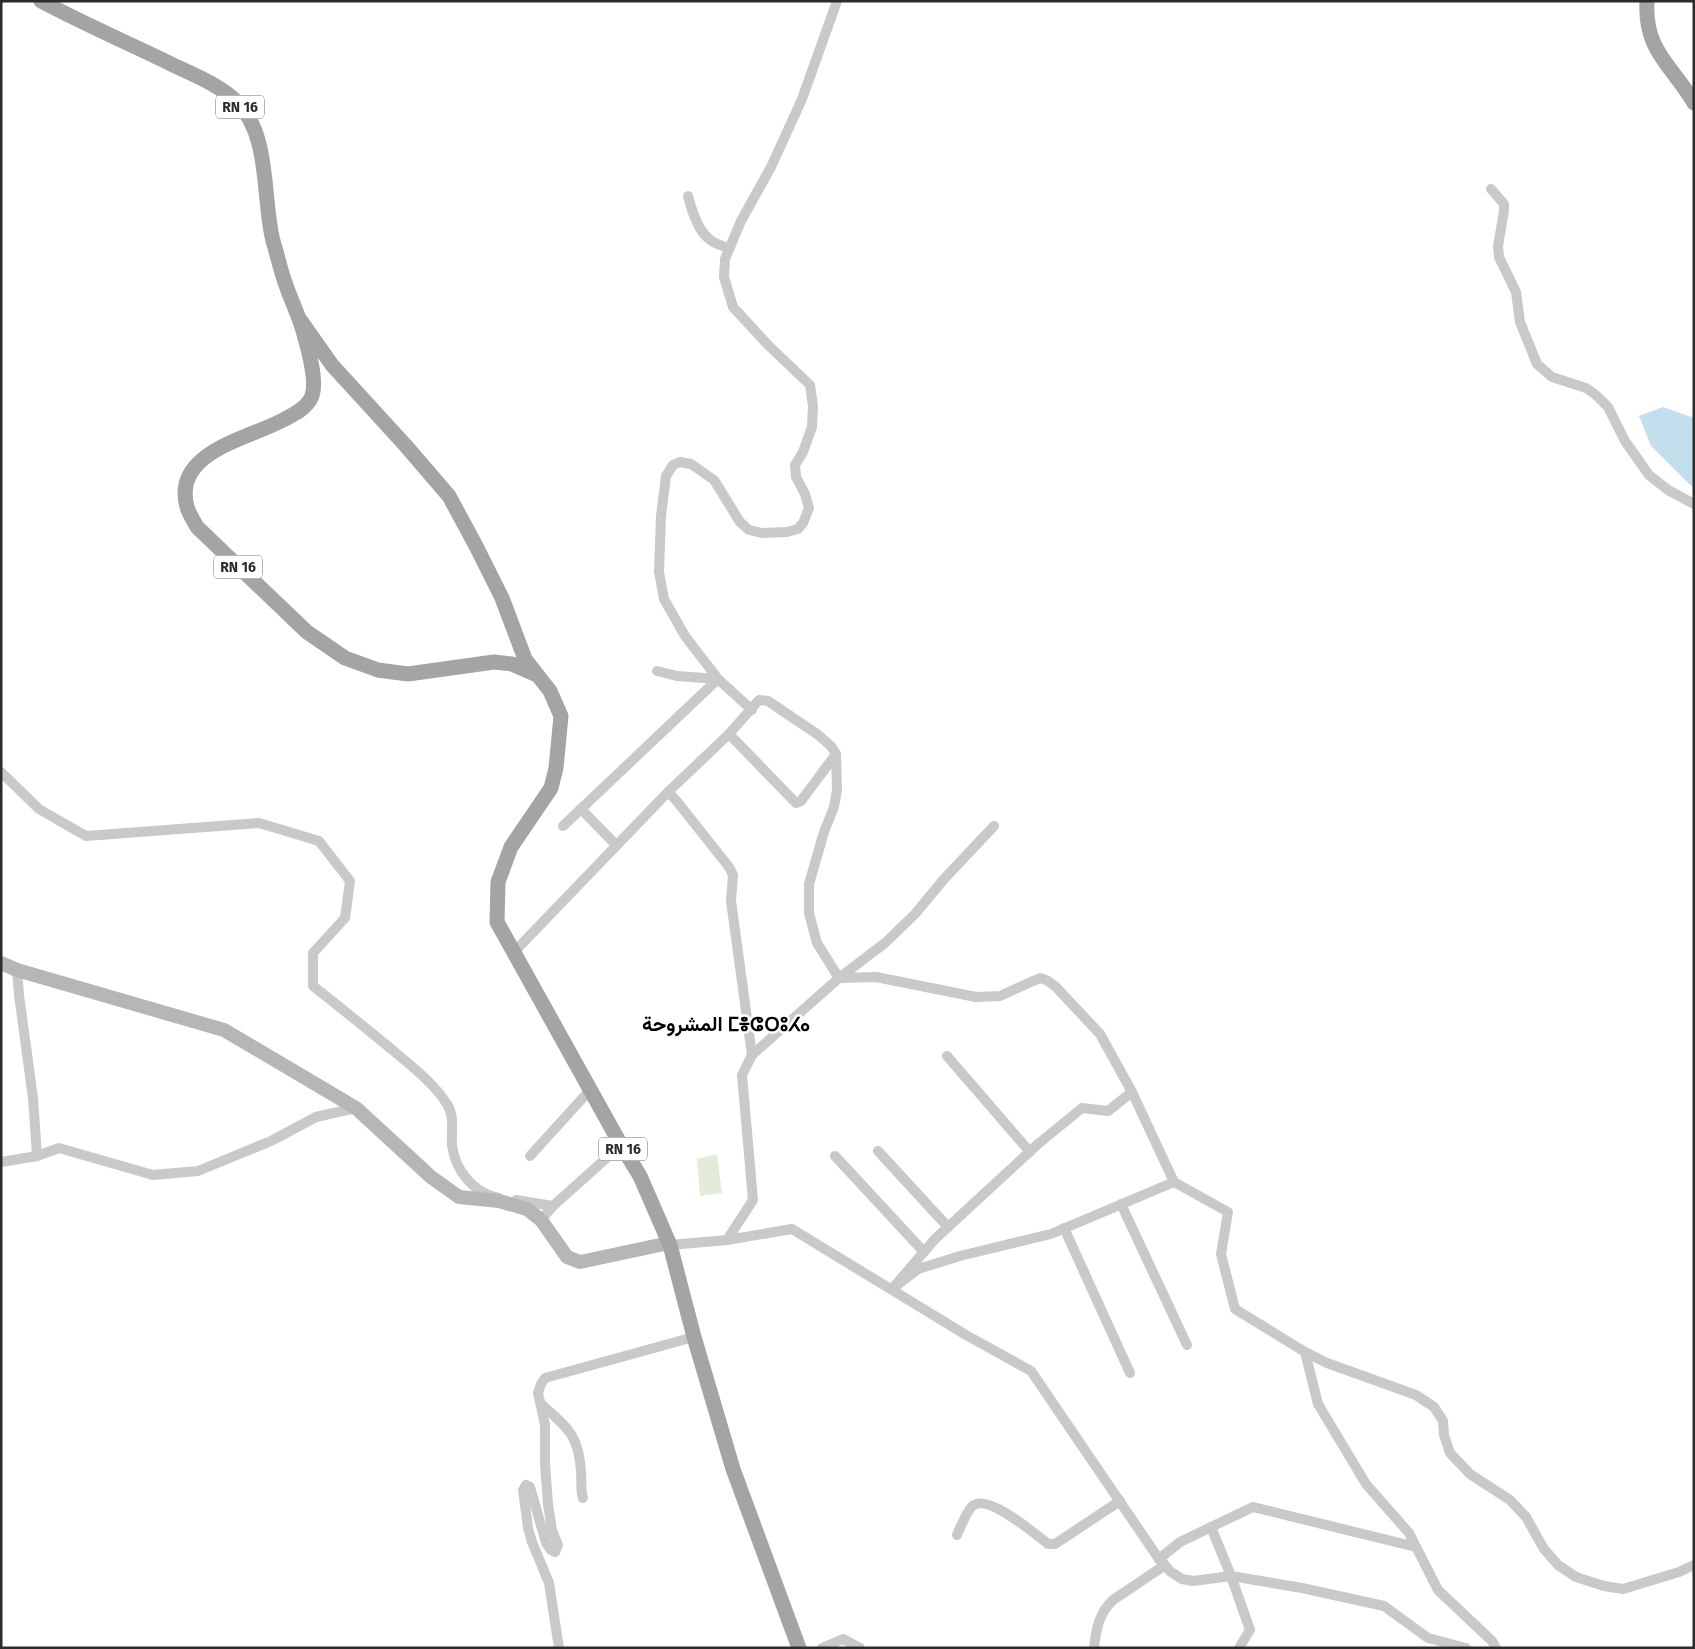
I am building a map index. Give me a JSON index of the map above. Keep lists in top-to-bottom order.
{
  "streets": {
    "main road": ["RN 16"]
  },
  "districts": ["المشروحة ⵎⴻⵛⵔⵓⵃⴰ"]
}
